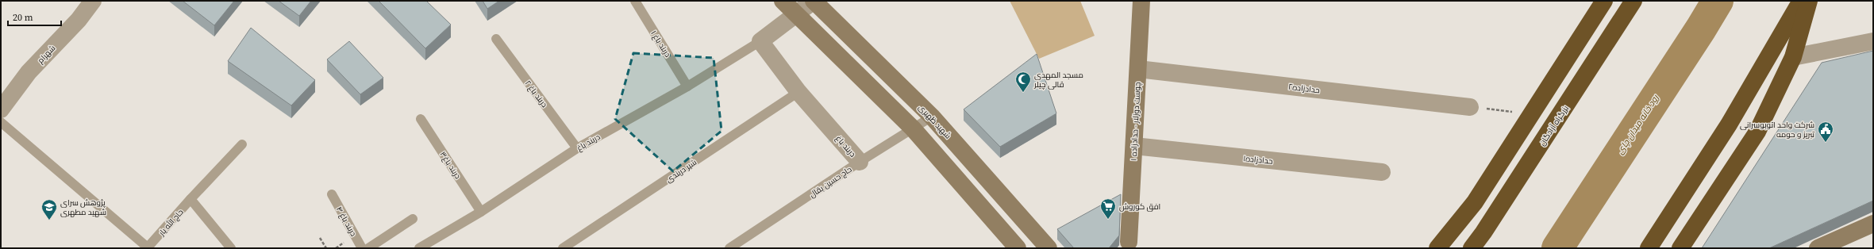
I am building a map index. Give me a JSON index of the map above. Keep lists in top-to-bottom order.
{
  "streets": {
    "highway": ["بزرگراه آزادگان"],
    "main road": ["شهید ظهیری", "چوست دوزلار - حدادزاده ۱"],
    "street": [
      "شهرام",
      "حدادزاده۲",
      "دربند باغ",
      "حدادزاده۱"
    ],
    "lane": [
      "دربند باغ ۱",
      "دربند باغ ۲",
      "دربند باغ۳",
      "شیر دربندی",
      "حاج حسین بقال",
      "دربند باغ ۴",
      "حاج الله یار"
    ]
  },
  "crossings": [
    ["دربند باغ ۱", "دربند باغ"],
    ["حدادزاده۲", "چوست دوزلار - حدادزاده ۱"],
    ["دربند باغ ۲", "دربند باغ"],
    ["شهید ظهیری", "دربند باغ"],
    ["شهید ظهیری", "حاج حسین بقال"],
    ["چوست دوزلار - حدادزاده ۱", "حدادزاده۱"],
    ["دربند باغ", "دربند باغ۳"],
    ["دربند باغ", "شیر دربندی"],
    ["دربند باغ", "حاج حسین بقال"]
  ],
  "water": ["رود خانه میدان چای"],
  "places": {
    "mosque": ["مسجد المهدی قالی چیلر"],
    "public building": ["شرکت واحد اتوبوسرانی تبریز و حومه"],
    "supermarket": ["افق کوروش"],
    "school or university": ["پژوهش سرای شهید مطهری"]
  },
  "scale_bar": "20 m"
}
